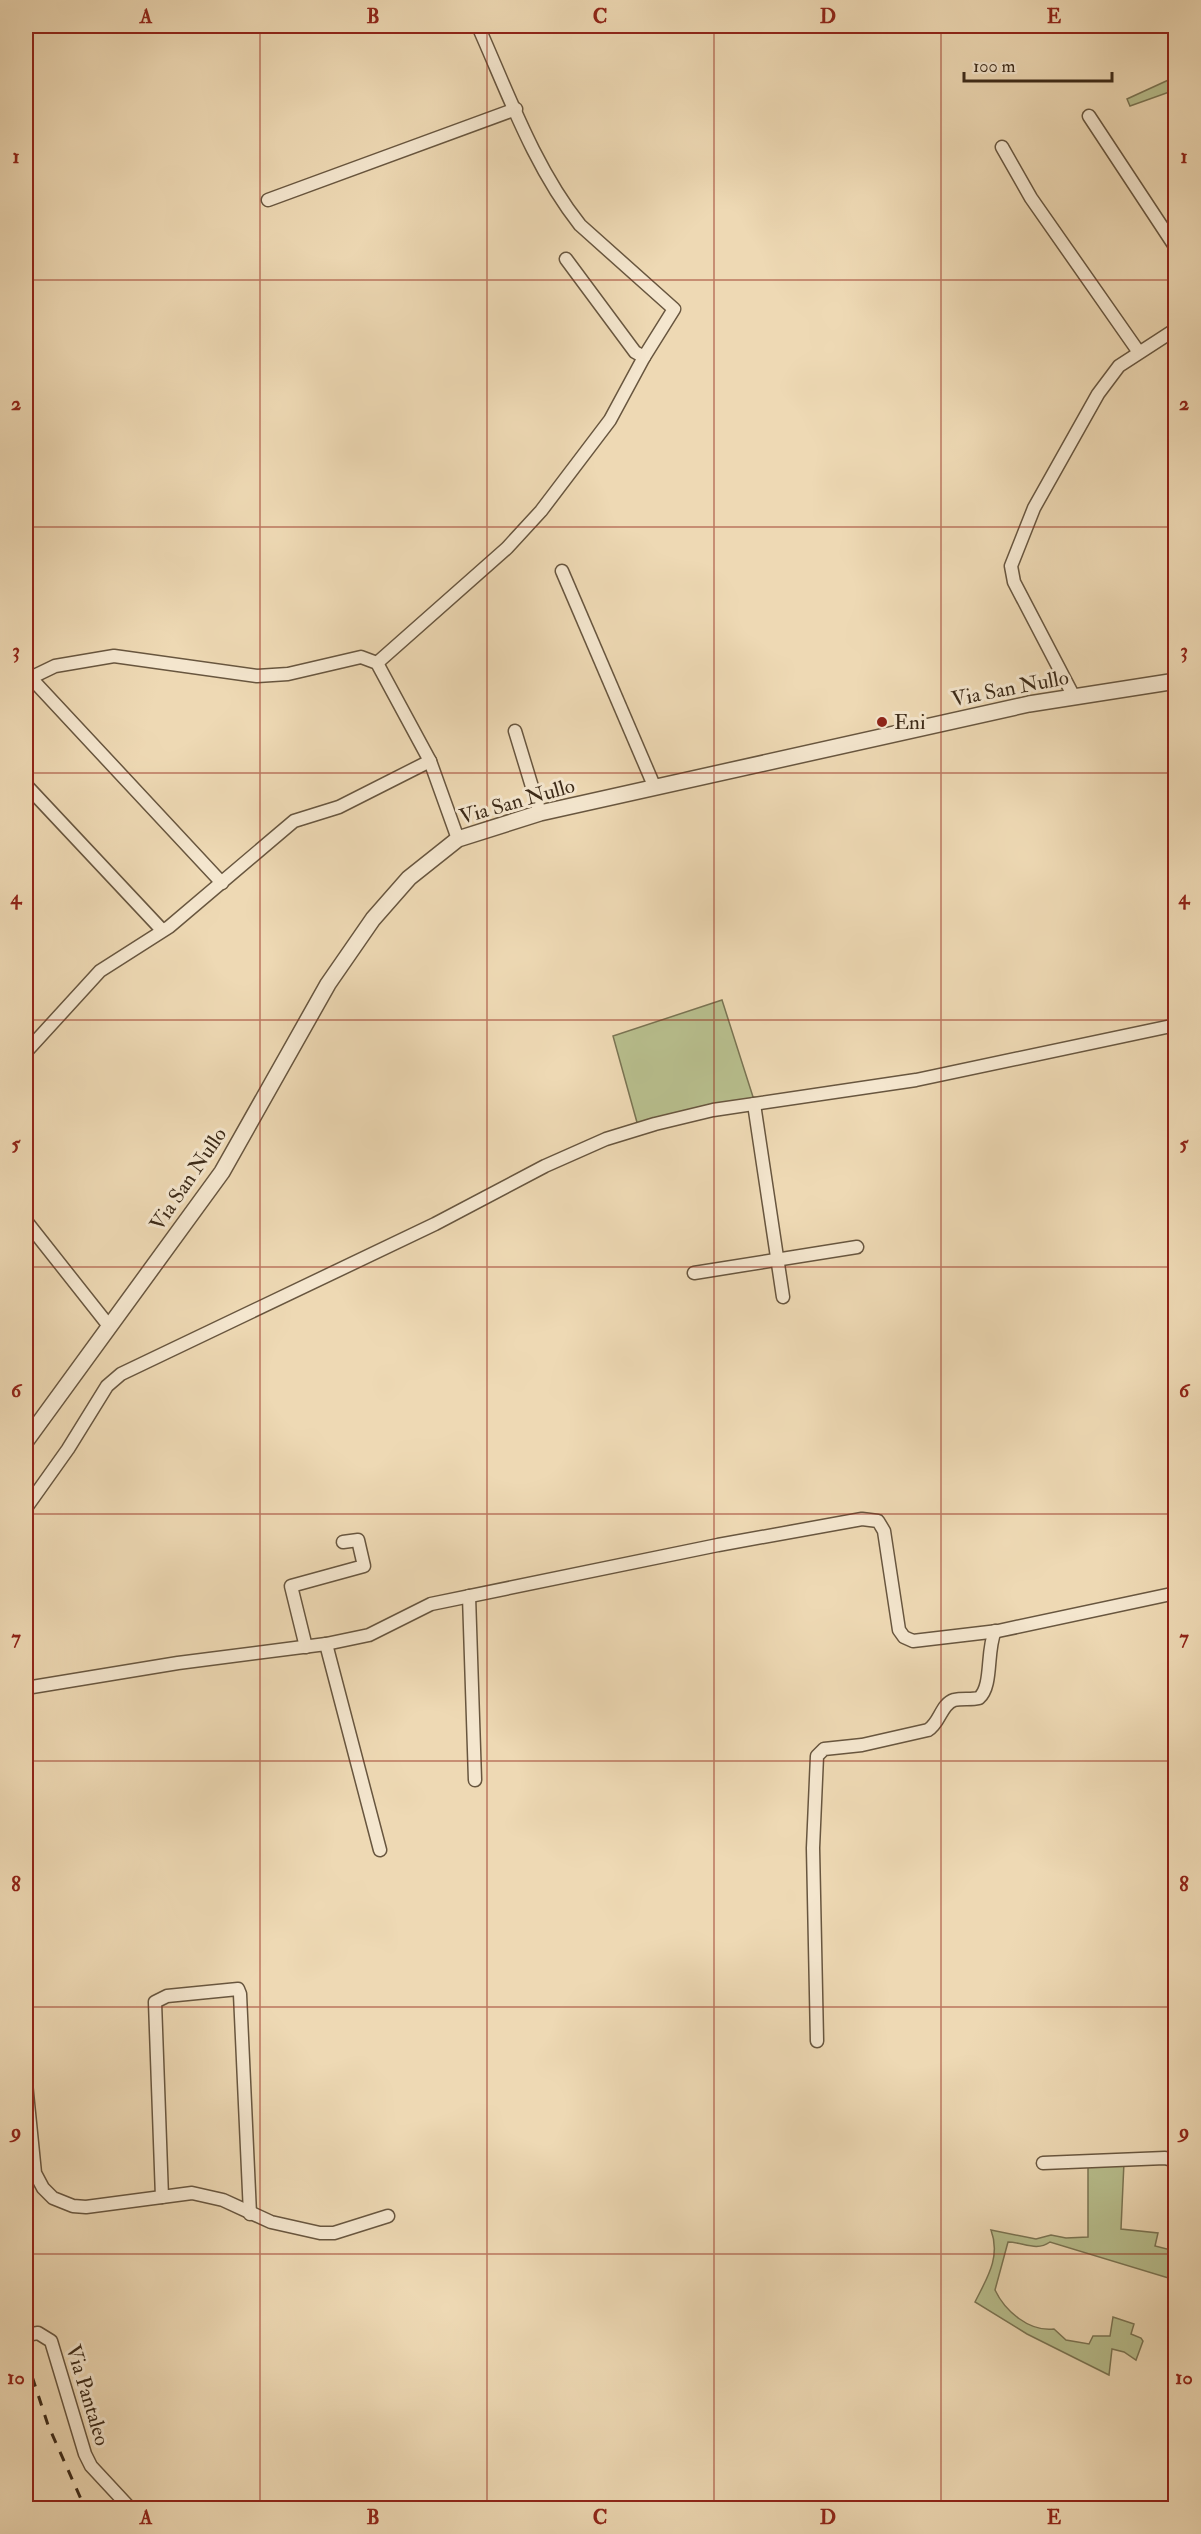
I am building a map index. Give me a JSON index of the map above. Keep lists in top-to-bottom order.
{
  "streets": {
    "street": ["Via San Nullo", "Via Pantaleo"]
  },
  "places": ["Eni"],
  "scale_bar": "100 m",
  "grid": {
    "columns": [
      "A",
      "B",
      "C",
      "D",
      "E"
    ],
    "rows": [
      "1",
      "2",
      "3",
      "4",
      "5",
      "6",
      "7",
      "8",
      "9",
      "10"
    ]
  }
}
